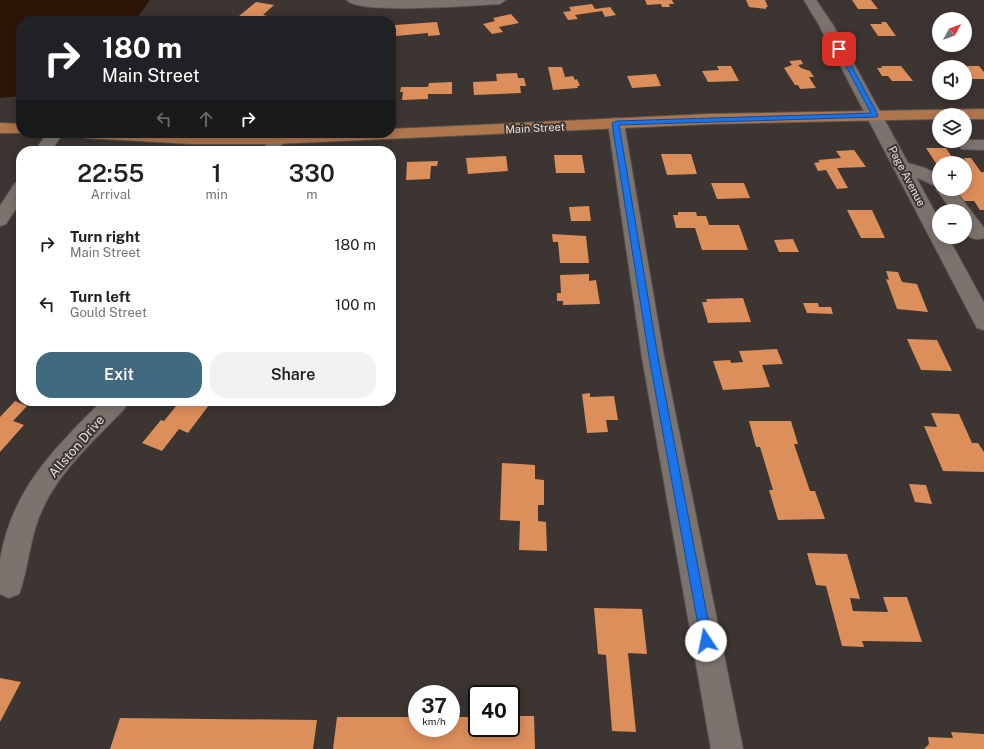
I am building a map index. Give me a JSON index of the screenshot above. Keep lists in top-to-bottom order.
{
  "streets": {
    "main road": ["Main Street"],
    "street": ["Page Avenue", "Allston Drive"]
  },
  "crossings": [
    ["Main Street", "Page Avenue"]
  ],
  "north": "top right",
  "page": {
    "map_buttons": ["+", "−"],
    "turn": ["180 m", "Main Street"],
    "eta": [
      "22:55",
      "Arrival",
      "1",
      "min",
      "330",
      "m"
    ],
    "list": [
      {
        "name": "Turn right",
        "note": "Main Street",
        "value": "180 m"
      },
      {
        "name": "Turn left",
        "note": "Gould Street",
        "value": "100 m"
      }
    ],
    "buttons": ["Exit", "Share"],
    "speed": "37 km/h",
    "limit": "40"
  }
}
